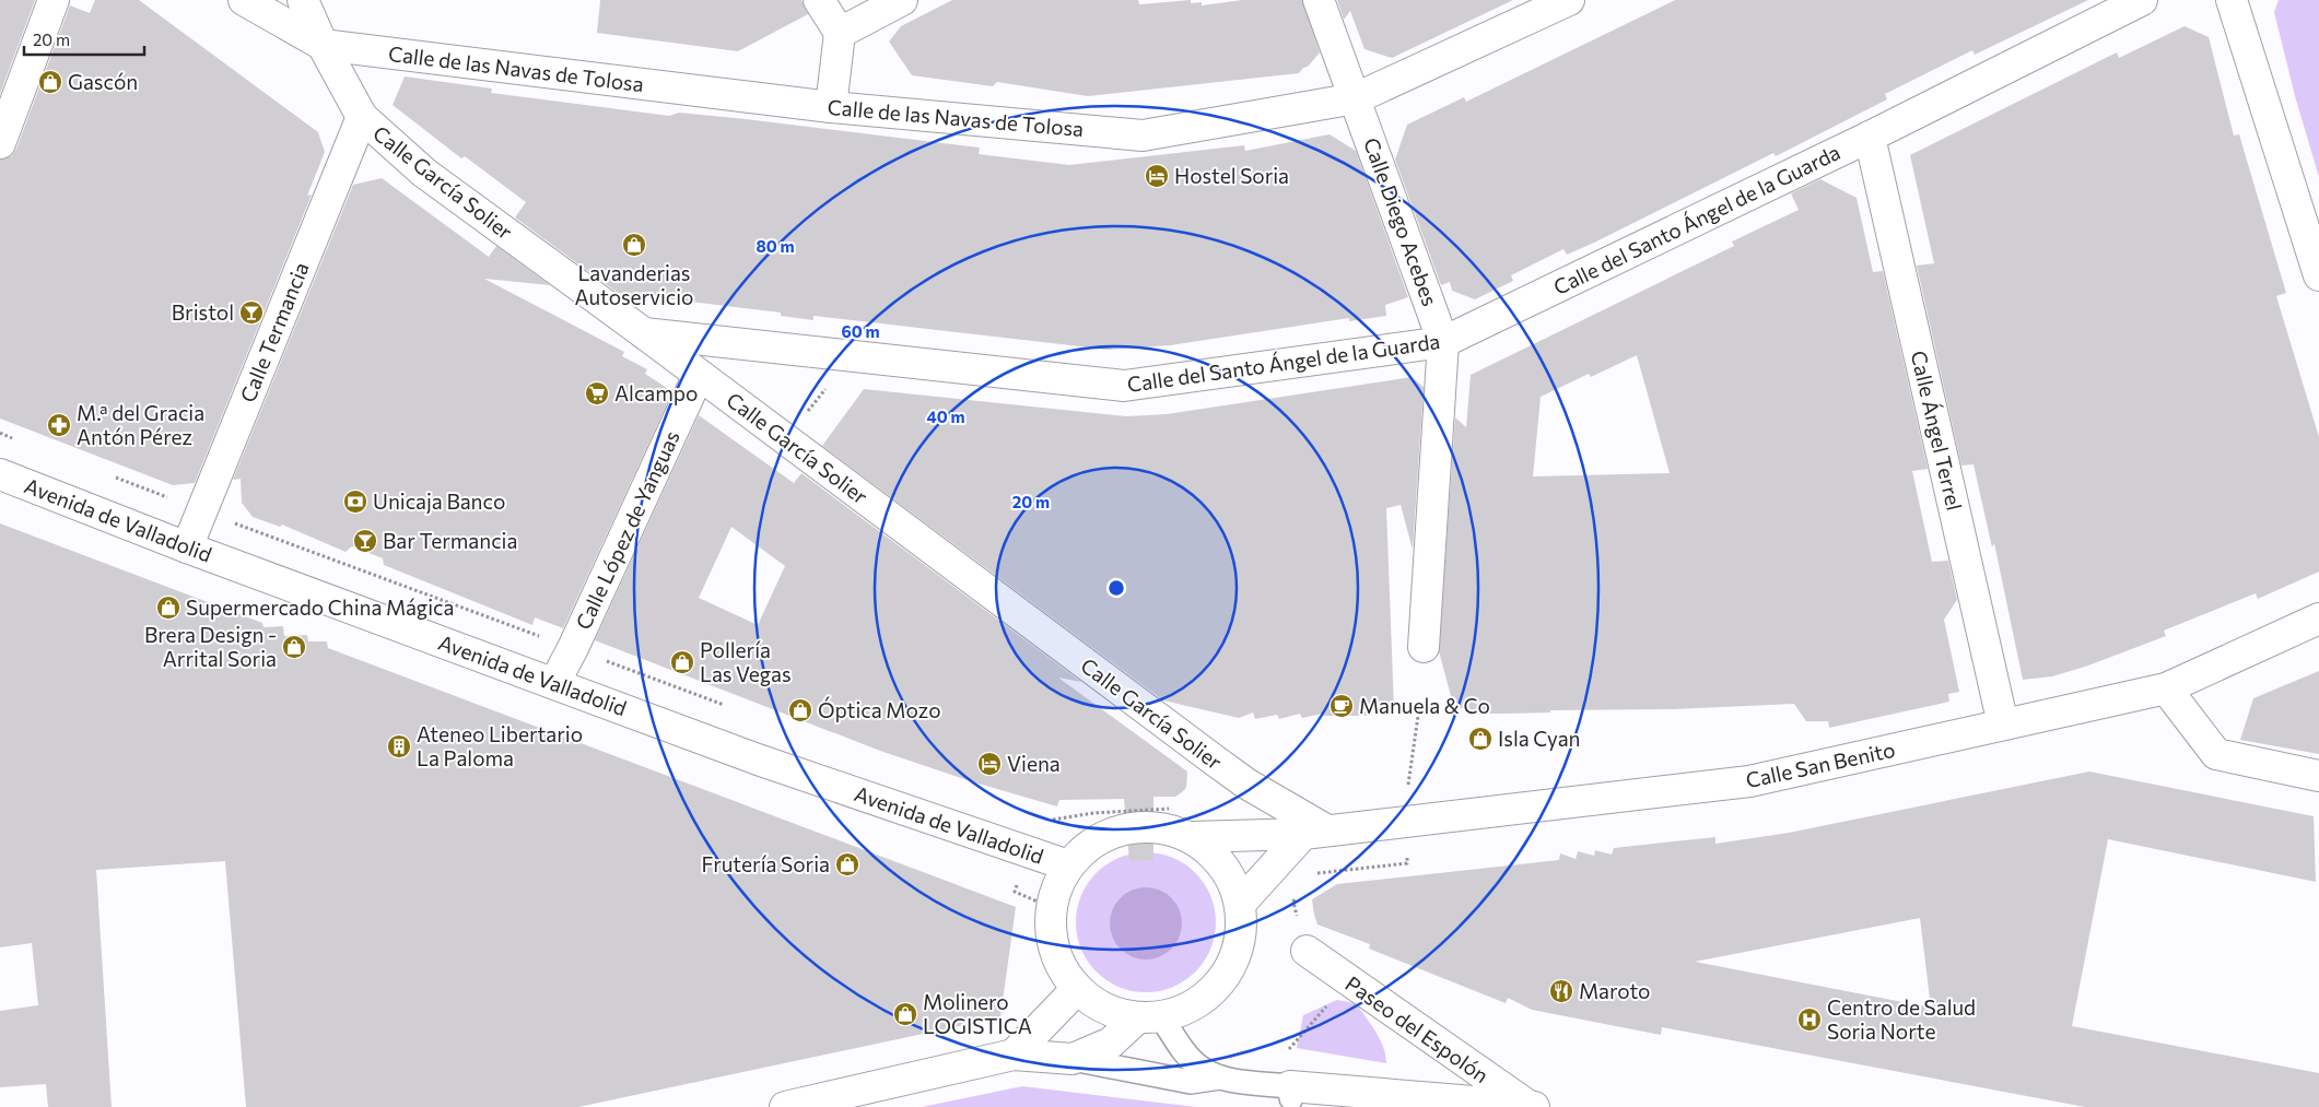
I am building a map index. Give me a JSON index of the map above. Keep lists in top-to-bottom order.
{
  "streets": {
    "street": [
      "Calle de las Navas de Tolosa",
      "Calle García Solier",
      "Calle del Santo Ángel de la Guarda",
      "Calle Diego Acebes",
      "Calle Termancia",
      "Calle Ángel Terrel",
      "Avenida de Valladolid",
      "Calle López de Yanguas",
      "Calle San Benito",
      "Paseo del Espolón"
    ]
  },
  "crossings": [
    ["Calle de las Navas de Tolosa", "Calle García Solier"],
    ["Calle de las Navas de Tolosa", "Calle Diego Acebes"],
    ["Calle García Solier", "Calle del Santo Ángel de la Guarda"],
    ["Calle García Solier", "Calle Termancia"],
    ["Calle García Solier", "Calle López de Yanguas"],
    ["Calle García Solier", "Calle San Benito"],
    ["Calle del Santo Ángel de la Guarda", "Calle Diego Acebes"],
    ["Calle del Santo Ángel de la Guarda", "Calle Ángel Terrel"],
    ["Calle Termancia", "Avenida de Valladolid"],
    ["Calle Ángel Terrel", "Calle San Benito"],
    ["Avenida de Valladolid", "Calle López de Yanguas"],
    ["Avenida de Valladolid", "Calle San Benito"]
  ],
  "places": {
    "shop": [
      "Gascón",
      "Lavanderias Autoservicio",
      "Supermercado China Mágica",
      "Brera Design - Arrital Soria",
      "Pollería Las Vegas",
      "Óptica Mozo",
      "Isla Cyan",
      "Frutería Soria",
      "Molinero LOGISTICA"
    ],
    "hotel": ["Hostel Soria", "Viena"],
    "bar": ["Bristol", "Bar Termancia"],
    "supermarket": ["Alcampo"],
    "pharmacy": ["M.ª del Gracia Antón Pérez"],
    "bank": ["Unicaja Banco"],
    "cafe": ["Manuela & Co"],
    "building": ["Ateneo Libertario La Paloma"],
    "restaurant": ["Maroto"],
    "hospital": ["Centro de Salud Soria Norte"]
  },
  "scale_bar": "20 m",
  "rings": [
    "80 m",
    "60 m",
    "40 m",
    "20 m"
  ]
}
